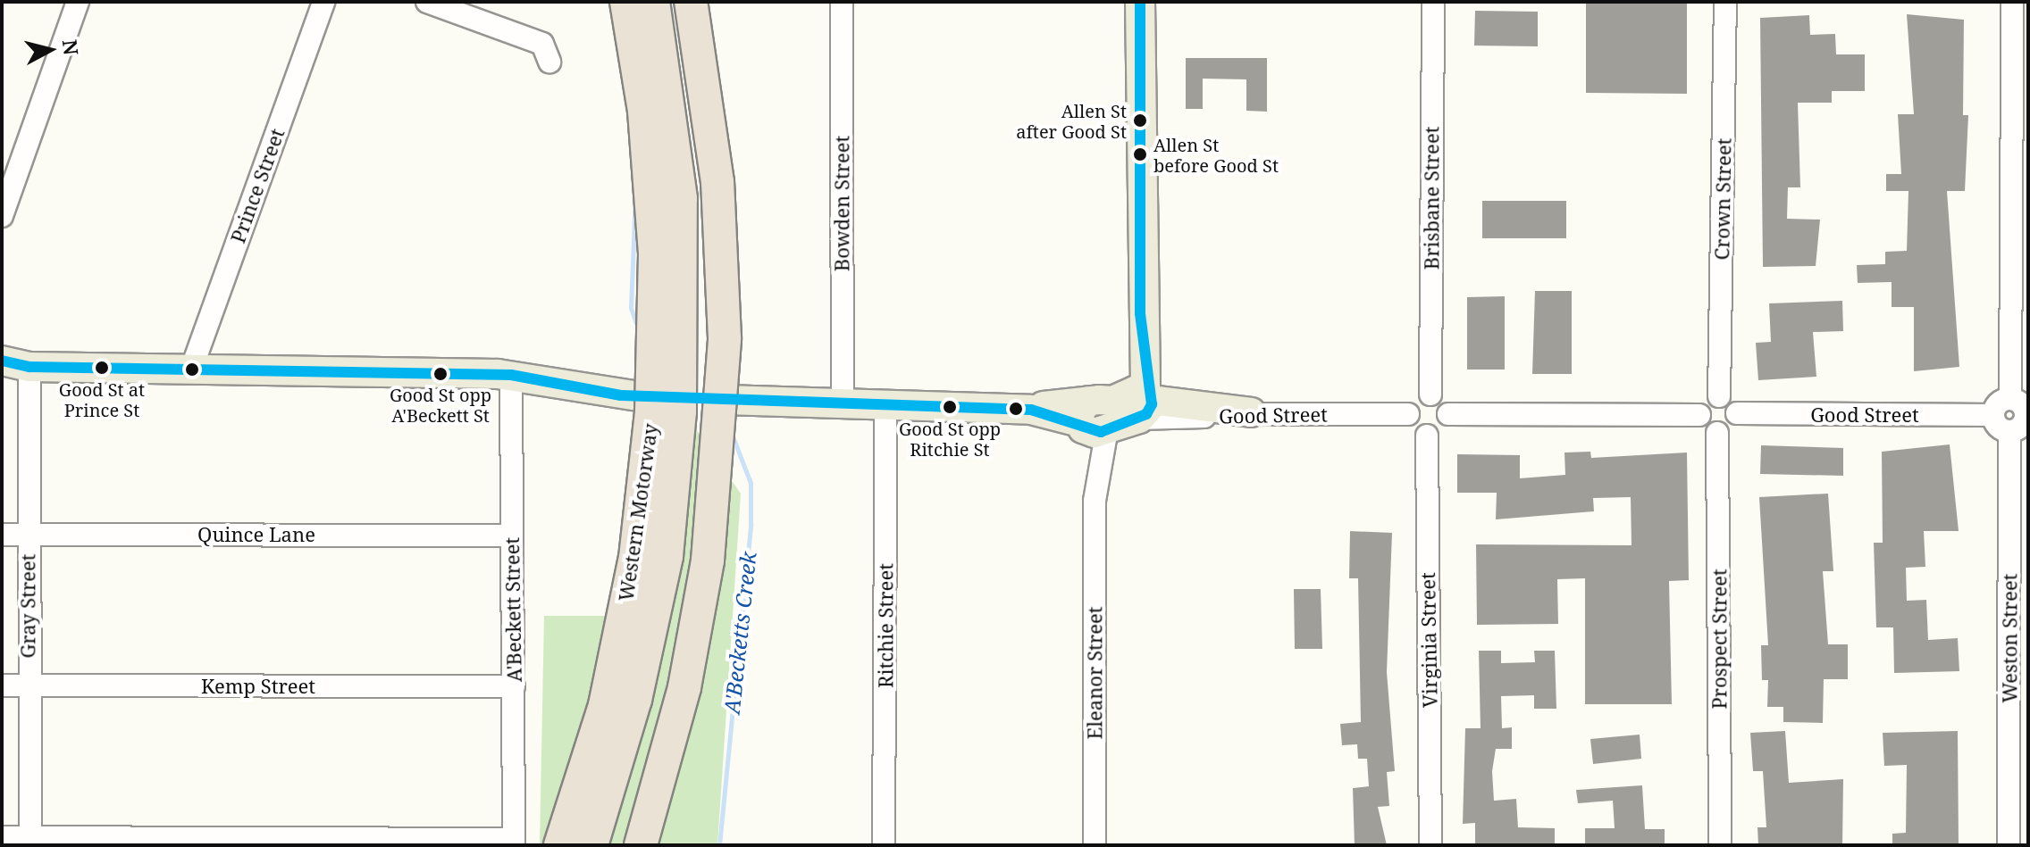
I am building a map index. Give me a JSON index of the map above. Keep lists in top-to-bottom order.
{
  "streets": {
    "highway": ["Western Motorway"],
    "street": [
      "Prince Street",
      "Brisbane Street",
      "Crown Street",
      "Bowden Street",
      "Good Street",
      "Quince Lane",
      "Gray Street",
      "A'Beckett Street",
      "Ritchie Street",
      "Weston Street",
      "Prospect Street",
      "Virginia Street",
      "Eleanor Street",
      "Kemp Street"
    ]
  },
  "crossings": [
    ["Brisbane Street", "Good Street"],
    ["Brisbane Street", "Virginia Street"],
    ["Crown Street", "Good Street"],
    ["Crown Street", "Prospect Street"],
    ["Good Street", "Prospect Street"],
    ["Good Street", "Virginia Street"],
    ["Quince Lane", "Gray Street"],
    ["Quince Lane", "A'Beckett Street"],
    ["Gray Street", "Kemp Street"],
    ["A'Beckett Street", "Kemp Street"]
  ],
  "water": ["A'Becketts Creek"],
  "places": [
    "Allen St after Good St",
    "Allen St before Good St",
    "Good St at Prince St",
    "Good St opp A'Beckett St",
    "Good St opp Ritchie St"
  ],
  "north": "right"
}
